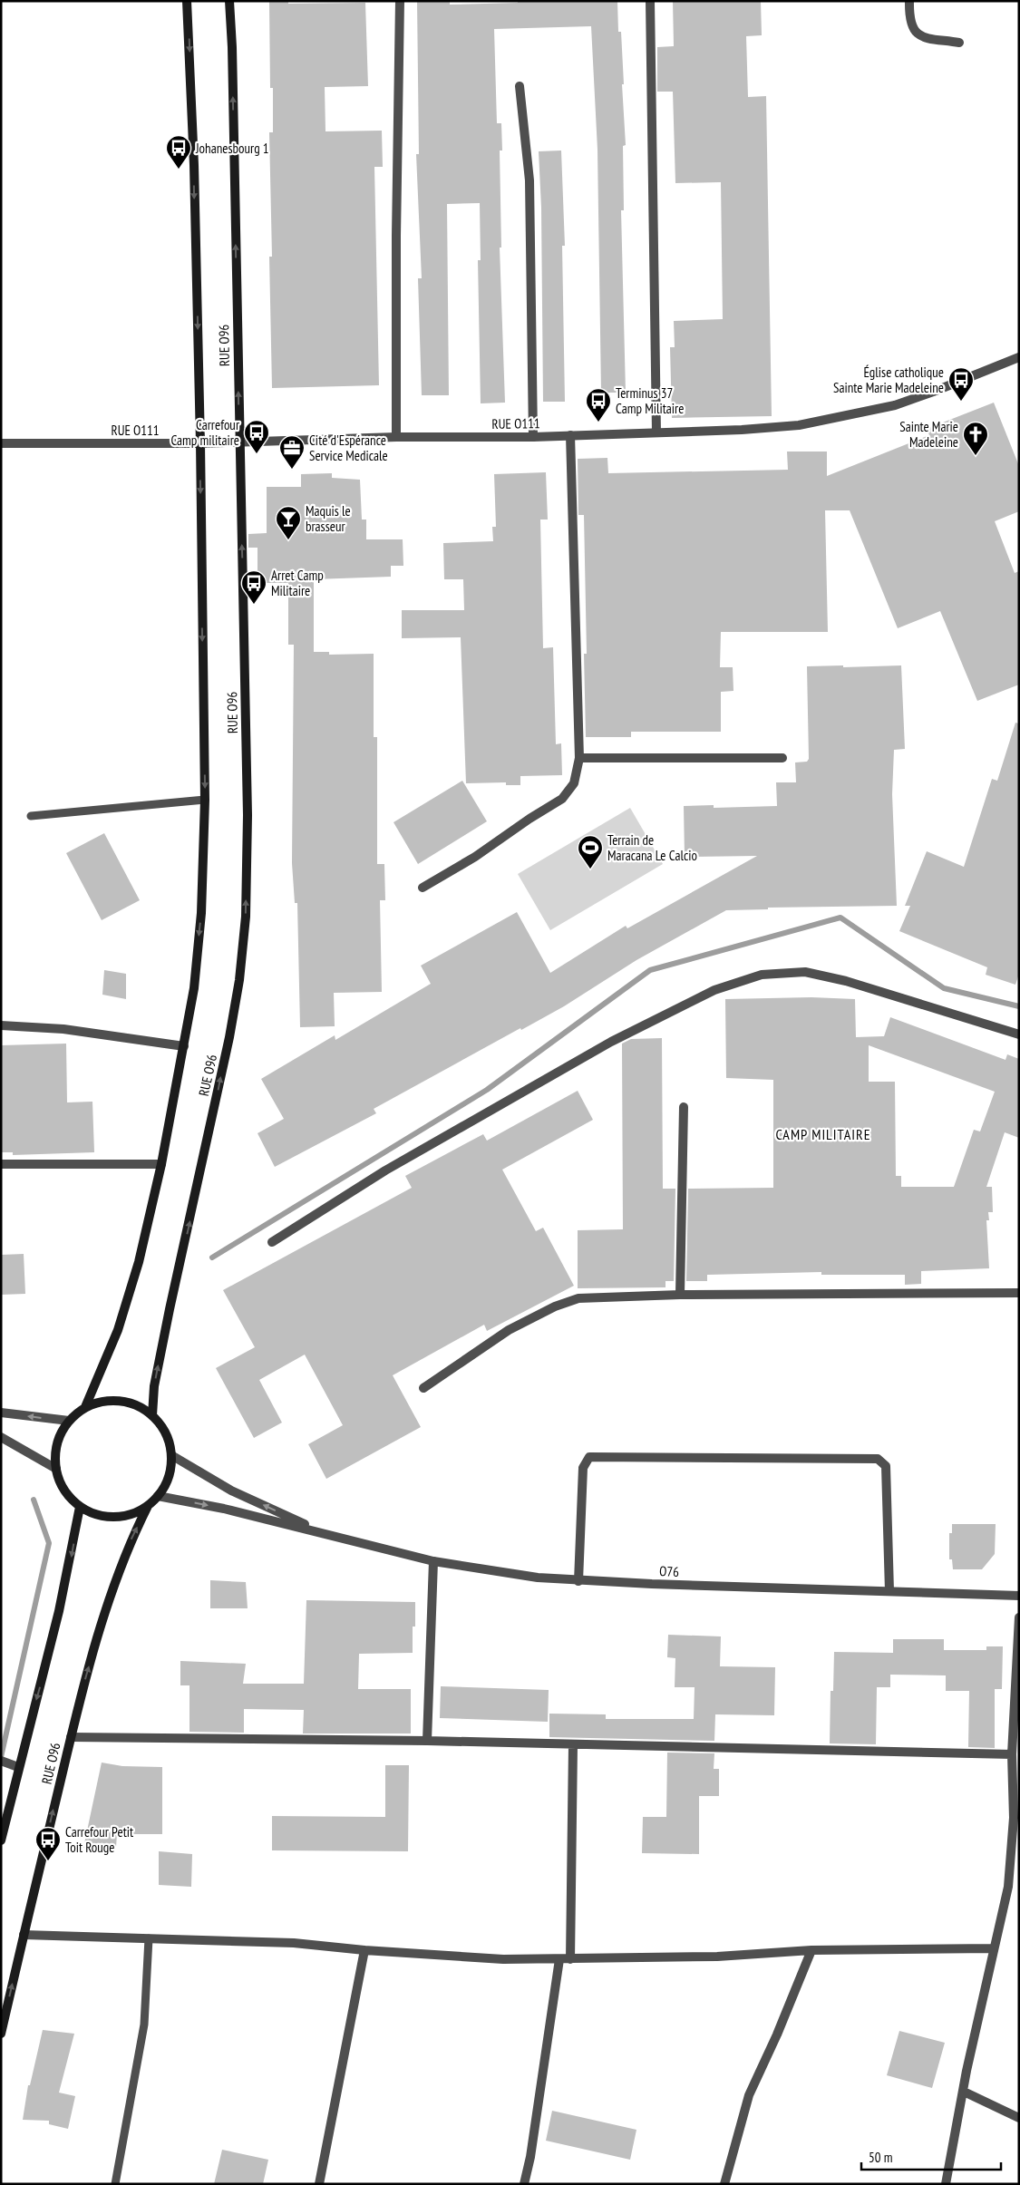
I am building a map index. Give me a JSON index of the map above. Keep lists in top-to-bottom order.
{
  "streets": {
    "main road": ["RUE O96"],
    "street": ["RUE O111", "O76"]
  },
  "crossings": [
    ["RUE O96", "RUE O111"]
  ],
  "districts": ["CAMP MILITAIRE"],
  "places": {
    "bus stop": [
      "Johanesbourg 1",
      "Église catholique Sainte Marie Madeleine",
      "Terminus 37 Camp Militaire",
      "Carrefour Camp militaire",
      "Arret Camp Militaire",
      "Carrefour Petit Toit Rouge"
    ],
    "church": ["Sainte Marie Madeleine"],
    "office": ["Cité d'Espérance Service Medicale"],
    "bar": ["Maquis le brasseur"],
    "sports": ["Terrain de Maracana Le Calcio"]
  },
  "scale_bar": "50 m"
}
